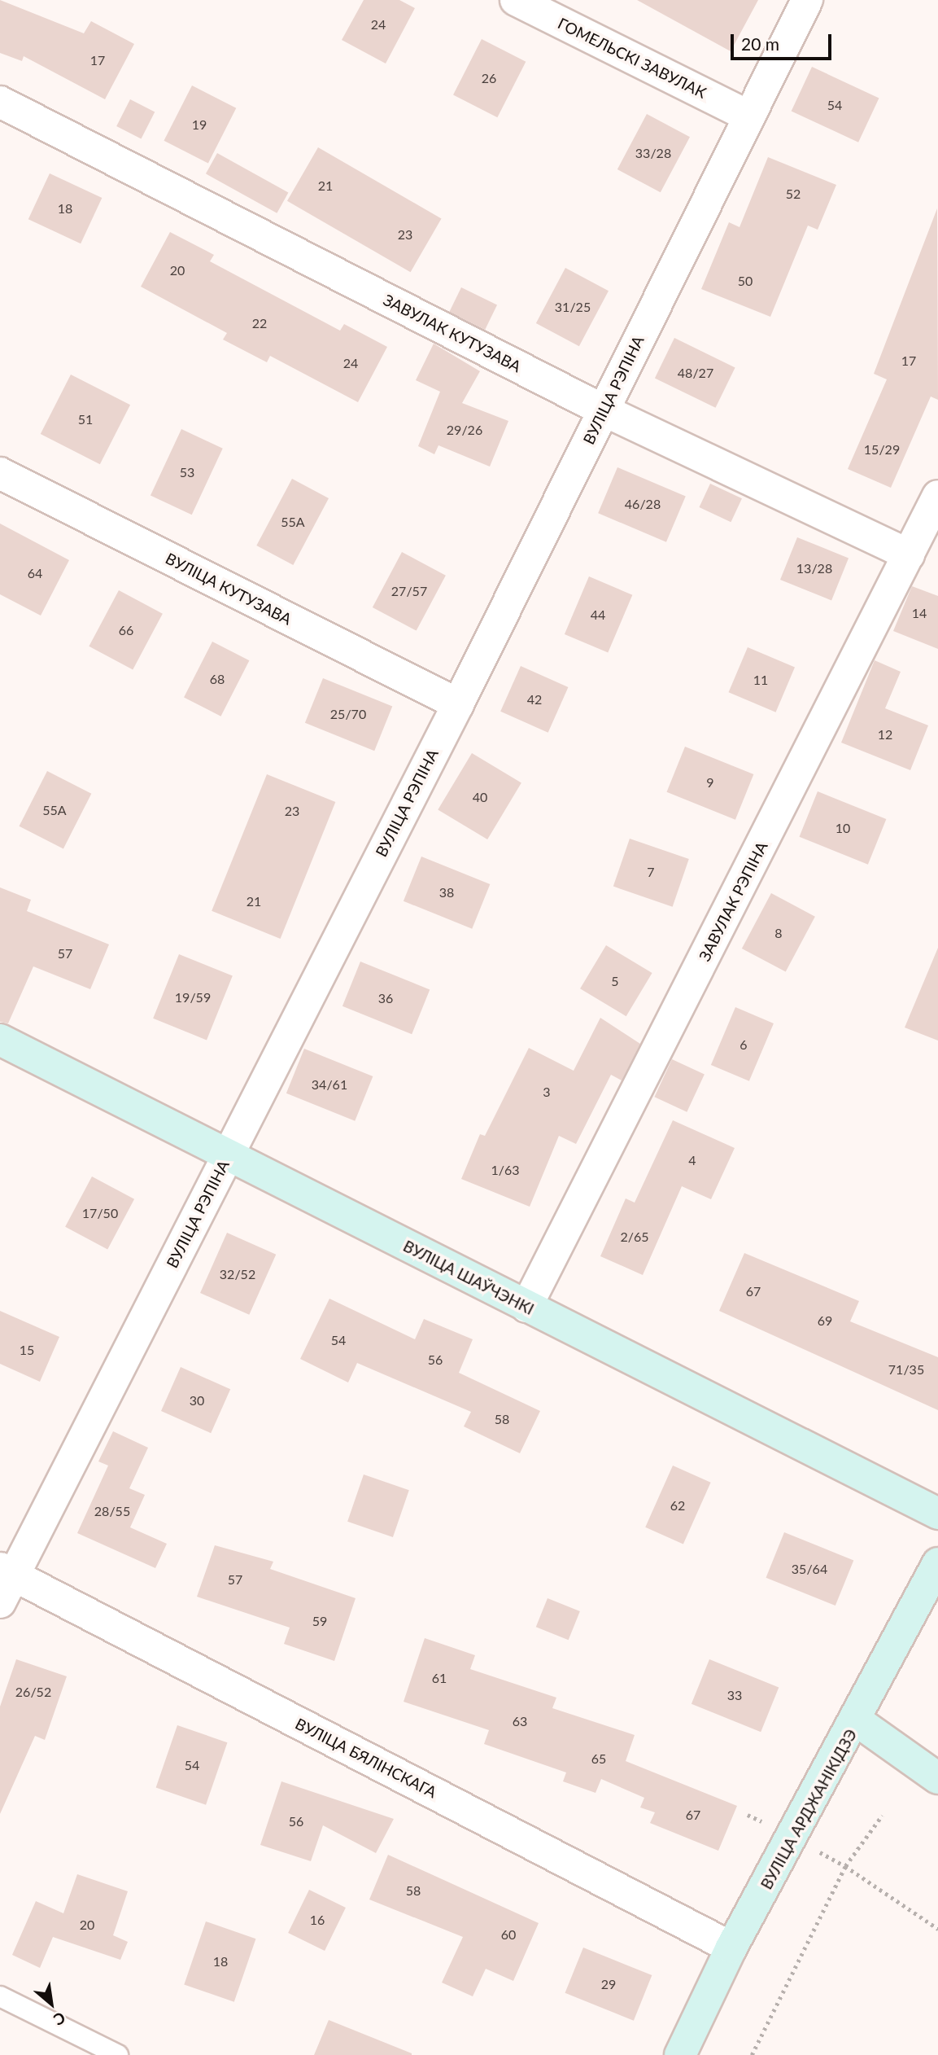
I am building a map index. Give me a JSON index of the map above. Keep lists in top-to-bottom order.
{
  "streets": {
    "street": [
      "ГОМЕЛЬСКІ ЗАВУЛАК",
      "ЗАВУЛАК КУТУЗАВА",
      "ВУЛІЦА РЭПІНА",
      "ВУЛІЦА КУТУЗАВА",
      "ЗАВУЛАК РЭПІНА",
      "ВУЛІЦА ШАЎЧЭНКІ",
      "ВУЛІЦА БЯЛІНСКАГА",
      "ВУЛІЦА АРДЖАНІКІДЗЭ"
    ]
  },
  "crossings": [
    ["ГОМЕЛЬСКІ ЗАВУЛАК", "ВУЛІЦА РЭПІНА"],
    ["ЗАВУЛАК КУТУЗАВА", "ВУЛІЦА РЭПІНА"],
    ["ЗАВУЛАК КУТУЗАВА", "ЗАВУЛАК РЭПІНА"],
    ["ВУЛІЦА РЭПІНА", "ВУЛІЦА КУТУЗАВА"],
    ["ВУЛІЦА РЭПІНА", "ВУЛІЦА ШАЎЧЭНКІ"],
    ["ВУЛІЦА РЭПІНА", "ВУЛІЦА БЯЛІНСКАГА"],
    ["ЗАВУЛАК РЭПІНА", "ВУЛІЦА ШАЎЧЭНКІ"],
    ["ВУЛІЦА БЯЛІНСКАГА", "ВУЛІЦА АРДЖАНІКІДЗЭ"]
  ],
  "house_numbers": [
    "24",
    "17",
    "26",
    "54",
    "19",
    "33/28",
    "21",
    "52",
    "18",
    "23",
    "20",
    "50",
    "31/25",
    "22",
    "17",
    "24",
    "48/27",
    "51",
    "29/26",
    "15/29",
    "53",
    "46/28",
    "55А",
    "13/28",
    "64",
    "27/57",
    "14",
    "44",
    "66",
    "68",
    "11",
    "42",
    "25/70",
    "12",
    "9",
    "40",
    "55А",
    "23",
    "10",
    "7",
    "38",
    "21",
    "8",
    "57",
    "5",
    "19/59",
    "36",
    "6",
    "34/61",
    "3",
    "4",
    "1/63",
    "17/50",
    "2/65",
    "32/52",
    "67",
    "69",
    "54",
    "15",
    "56",
    "71/35",
    "30",
    "58",
    "62",
    "28/55",
    "35/64",
    "57",
    "59",
    "61",
    "26/52",
    "33",
    "63",
    "65",
    "54",
    "67",
    "56",
    "58",
    "16",
    "20",
    "60",
    "18",
    "29"
  ],
  "scale_bar": "20 m",
  "north": "bottom right"
}
